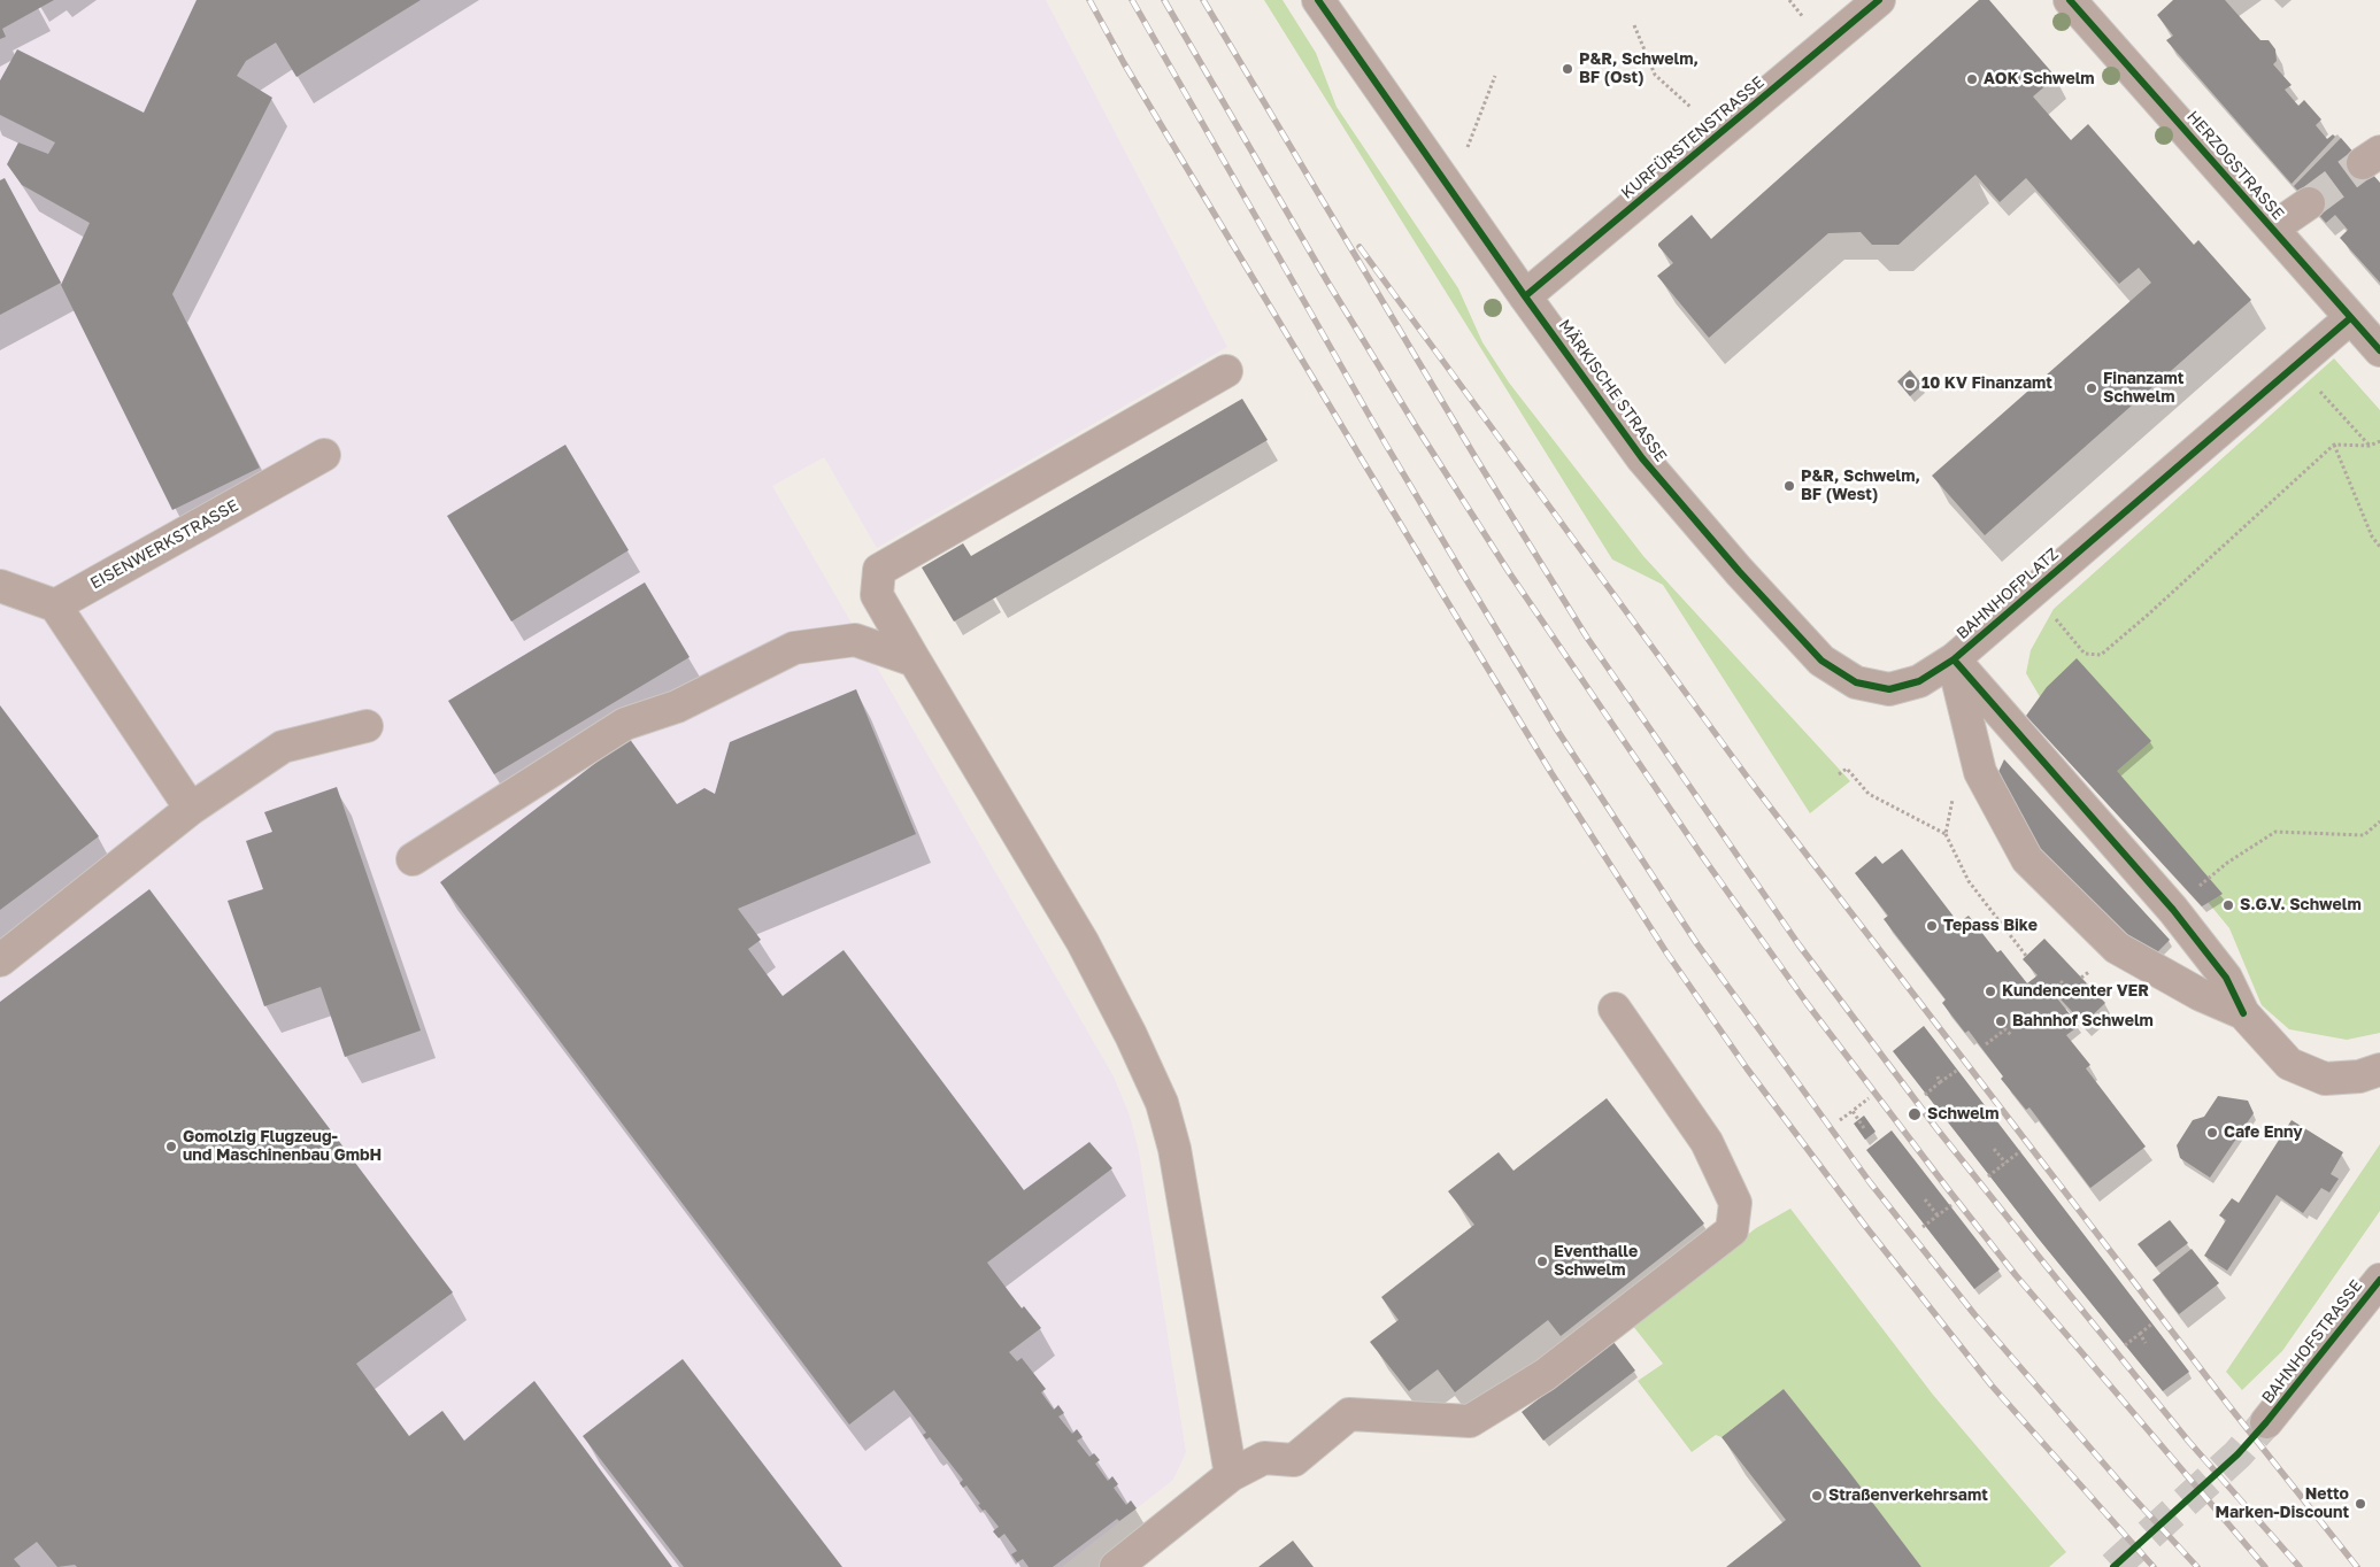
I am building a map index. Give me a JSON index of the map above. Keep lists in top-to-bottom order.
{
  "streets": {
    "main road": ["BAHNHOFSTRASSE"],
    "street": [
      "KURFÜRSTENSTRASSE",
      "HERZOGSTRASSE",
      "MÄRKISCHE STRASSE",
      "EISENWERKSTRASSE",
      "BAHNHOFPLATZ"
    ]
  },
  "crossings": [
    ["KURFÜRSTENSTRASSE", "MÄRKISCHE STRASSE"],
    ["HERZOGSTRASSE", "BAHNHOFPLATZ"],
    ["MÄRKISCHE STRASSE", "BAHNHOFPLATZ"]
  ],
  "places": [
    "P&R, Schwelm, BF (Ost)",
    "AOK Schwelm",
    "10 KV Finanzamt",
    "Finanzamt Schwelm",
    "P&R, Schwelm, BF (West)",
    "S.G.V. Schwelm",
    "Tepass Bike",
    "Kundencenter VER",
    "Bahnhof Schwelm",
    "Schwelm",
    "Cafe Enny",
    "Gomolzig Flugzeug- und Maschinenbau GmbH",
    "Eventhalle Schwelm",
    "Straßenverkehrsamt",
    "Netto Marken-Discount"
  ]
}
